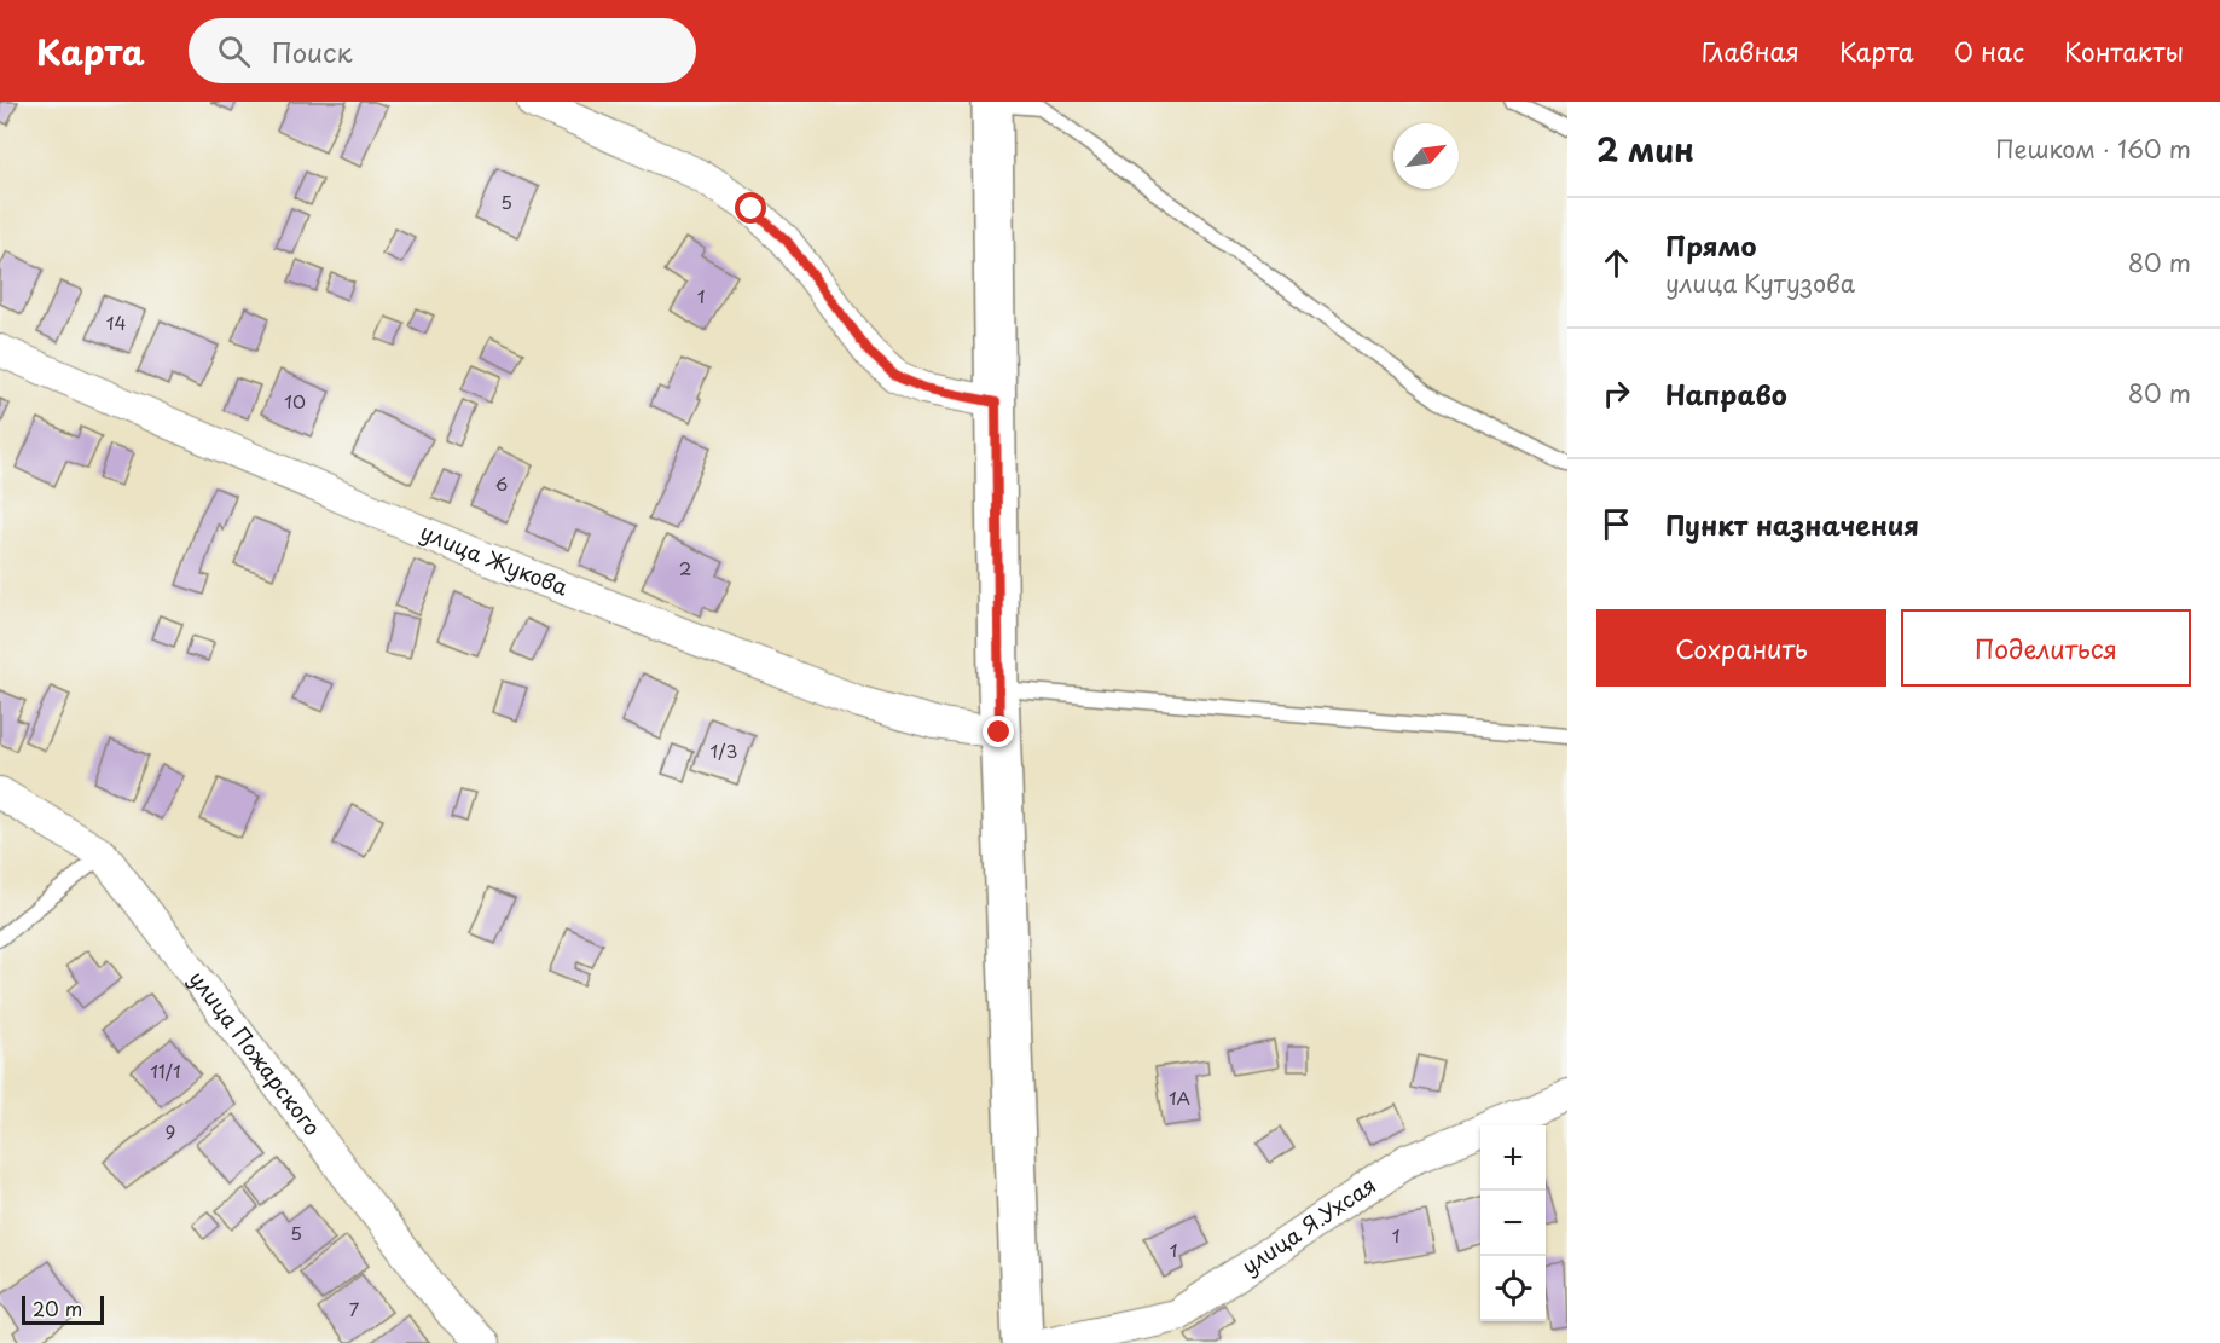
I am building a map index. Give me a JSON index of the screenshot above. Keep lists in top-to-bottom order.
{
  "streets": {
    "street": ["улица Жукова", "улица Пожарского", "улица Я.Ухсая"]
  },
  "house_numbers": [
    "5",
    "1",
    "14",
    "10",
    "6",
    "2",
    "1/3",
    "11/1",
    "1А",
    "9",
    "5",
    "1",
    "1",
    "7"
  ],
  "scale_bar": "20 m",
  "north": "top right",
  "page": {
    "header": "Карта",
    "search": "Поиск",
    "nav": [
      "Главная",
      "Карта",
      "О нас",
      "Контакты"
    ],
    "heading": ["2 мин", "Пешком · 160 m"],
    "list": [
      ["Прямо", "улица Кутузова", "80 m"],
      ["Направо", "80 m"],
      "Пункт назначения"
    ],
    "buttons": ["Сохранить", "Поделиться"],
    "map_buttons": ["+", "−"],
    "scale": "20 m"
  }
}
